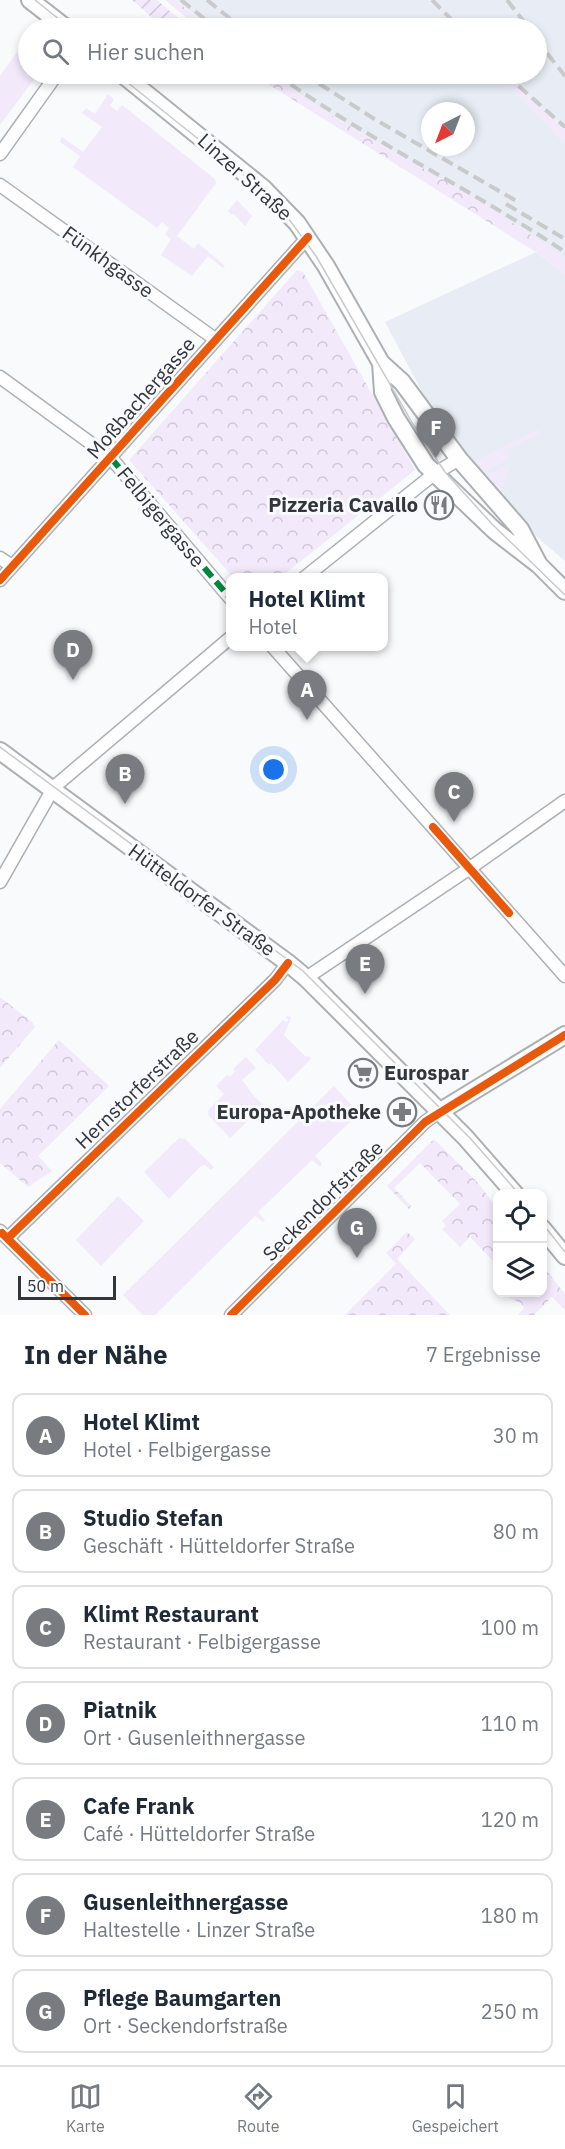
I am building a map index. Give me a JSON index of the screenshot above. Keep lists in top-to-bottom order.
{
  "streets": {
    "main road": ["Linzer Straße", "Hütteldorfer Straße"],
    "street": [
      "Fünkhgasse",
      "Moßbachergasse",
      "Felbigergasse",
      "Hernstorferstraße",
      "Seckendorfstraße"
    ]
  },
  "crossings": [
    ["Linzer Straße", "Moßbachergasse"],
    ["Fünkhgasse", "Moßbachergasse"],
    ["Moßbachergasse", "Felbigergasse"],
    ["Hütteldorfer Straße", "Hernstorferstraße"],
    ["Hütteldorfer Straße", "Seckendorfstraße"]
  ],
  "places": {
    "restaurant": ["Pizzeria Cavallo"],
    "supermarket": ["Eurospar"],
    "pharmacy": ["Europa-Apotheke"]
  },
  "scale_bar": "50 m",
  "north": "bottom left",
  "page": {
    "search": "Hier suchen",
    "pins": [
      "F",
      "D",
      "A",
      "B",
      "C",
      "E",
      "G"
    ],
    "popup": ["Hotel Klimt", "Hotel"],
    "scale": "50 m",
    "heading": ["In der Nähe", "7 Ergebnisse"],
    "list": [
      {
        "mark": "A",
        "name": "Hotel Klimt",
        "note": "Hotel · Felbigergasse",
        "value": "30 m"
      },
      {
        "mark": "B",
        "name": "Studio Stefan",
        "note": "Geschäft · Hütteldorfer Straße",
        "value": "80 m"
      },
      {
        "mark": "C",
        "name": "Klimt Restaurant",
        "note": "Restaurant · Felbigergasse",
        "value": "100 m"
      },
      {
        "mark": "D",
        "name": "Piatnik",
        "note": "Ort · Gusenleithnergasse",
        "value": "110 m"
      },
      {
        "mark": "E",
        "name": "Cafe Frank",
        "note": "Café · Hütteldorfer Straße",
        "value": "120 m"
      },
      {
        "mark": "F",
        "name": "Gusenleithnergasse",
        "note": "Haltestelle · Linzer Straße",
        "value": "180 m"
      },
      {
        "mark": "G",
        "name": "Pflege Baumgarten",
        "note": "Ort · Seckendorfstraße",
        "value": "250 m"
      }
    ],
    "nav": ["Karte", "Route", "Gespeichert"]
  }
}
